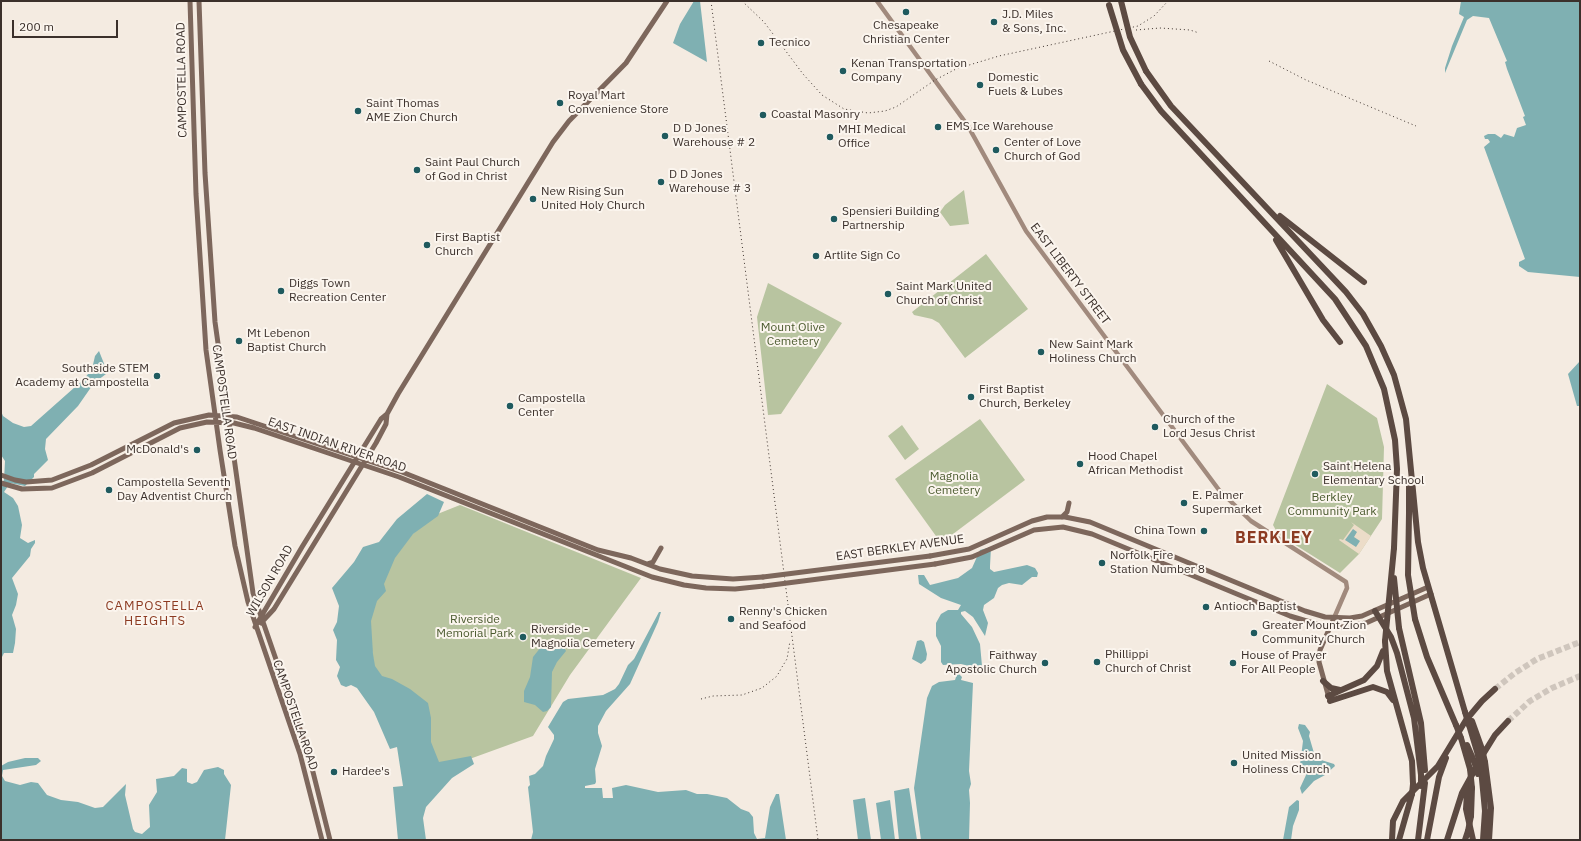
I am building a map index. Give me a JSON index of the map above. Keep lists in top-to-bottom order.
{
  "streets": {
    "main road": [
      "CAMPOSTELLA ROAD",
      "EAST LIBERTY STREET",
      "EAST INDIAN RIVER ROAD",
      "EAST BERKLEY AVENUE",
      "WILSON ROAD"
    ]
  },
  "crossings": [
    ["CAMPOSTELLA ROAD", "EAST INDIAN RIVER ROAD"],
    ["CAMPOSTELLA ROAD", "WILSON ROAD"],
    ["EAST LIBERTY STREET", "EAST BERKLEY AVENUE"],
    ["EAST INDIAN RIVER ROAD", "EAST BERKLEY AVENUE"],
    ["EAST INDIAN RIVER ROAD", "WILSON ROAD"]
  ],
  "districts": ["BERKLEY", "CAMPOSTELLA HEIGHTS"],
  "parks": [
    "Mount Olive Cemetery",
    "Magnolia Cemetery",
    "Berkley Community Park",
    "Riverside Memorial Park"
  ],
  "places": [
    "Chesapeake Christian Center",
    "J.D. Miles & Sons, Inc.",
    "Tecnico",
    "Kenan Transportation Company",
    "Domestic Fuels & Lubes",
    "Royal Mart Convenience Store",
    "Saint Thomas AME Zion Church",
    "Coastal Masonry",
    "EMS Ice Warehouse",
    "D D Jones Warehouse # 2",
    "MHI Medical Office",
    "Center of Love Church of God",
    "Saint Paul Church of God in Christ",
    "D D Jones Warehouse # 3",
    "New Rising Sun United Holy Church",
    "Spensieri Building Partnership",
    "First Baptist Church",
    "Artlite Sign Co",
    "Diggs Town Recreation Center",
    "Saint Mark United Church of Christ",
    "Mt Lebenon Baptist Church",
    "New Saint Mark Holiness Church",
    "Southside STEM Academy at Campostella",
    "First Baptist Church, Berkeley",
    "Campostella Center",
    "Church of the Lord Jesus Christ",
    "McDonald's",
    "Hood Chapel African Methodist",
    "Saint Helena Elementary School",
    "Campostella Seventh Day Adventist Church",
    "E. Palmer Supermarket",
    "China Town",
    "Norfolk Fire Station Number 8",
    "Antioch Baptist",
    "Renny's Chicken and Seafood",
    "Greater Mount Zion Community Church",
    "Riverside - Magnolia Cemetery",
    "Phillippi Church of Christ",
    "Faithway Apostolic Church",
    "House of Prayer For All People",
    "United Mission Holiness Church",
    "Hardee's"
  ],
  "scale_bar": "200 m"
}
